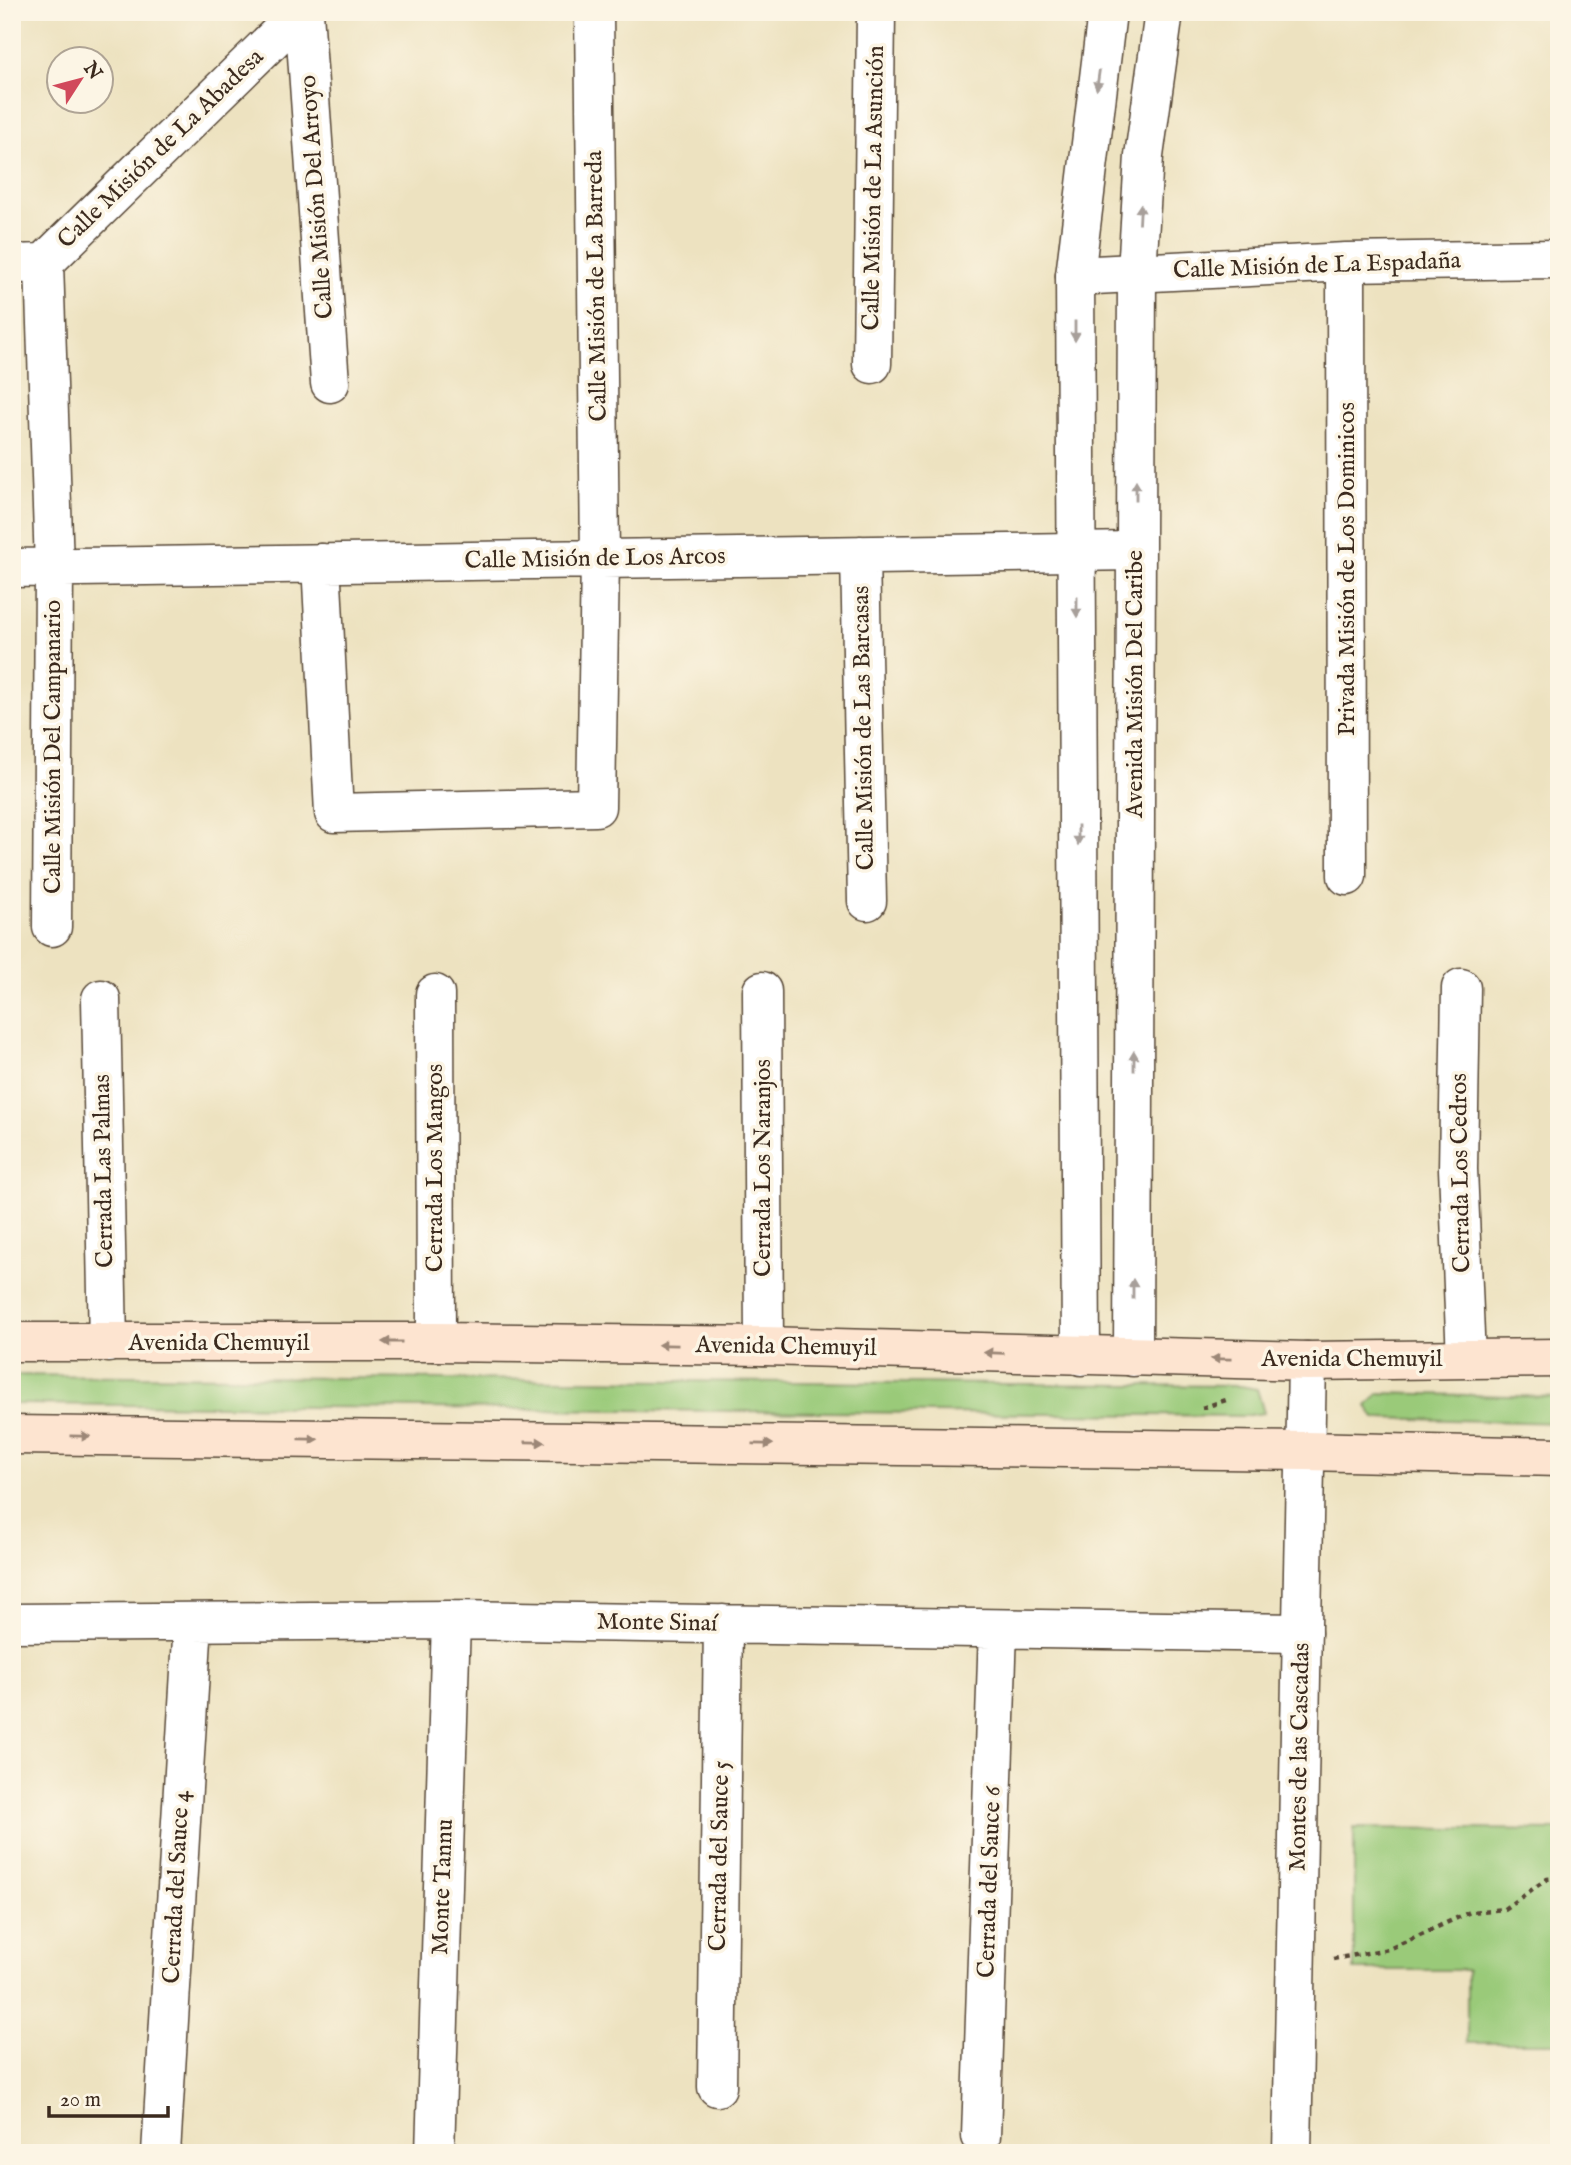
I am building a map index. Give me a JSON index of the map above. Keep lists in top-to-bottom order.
{
  "streets": {
    "main road": ["Avenida Chemuyil"],
    "street": [
      "Calle Misión de La Abadesa",
      "Calle Misión de La Asunción",
      "Calle Misión Del Arroyo",
      "Calle Misión de La Espadaña",
      "Calle Misión de La Barreda",
      "Calle Misión de Los Arcos",
      "Privada Misión de Los Dominicos",
      "Avenida Misión Del Caribe",
      "Calle Misión de Las Barcasas",
      "Calle Misión Del Campanario",
      "Cerrada Los Mangos",
      "Cerrada Los Naranjos",
      "Cerrada Las Palmas",
      "Cerrada Los Cedros",
      "Monte Sinaí",
      "Montes de las Cascadas",
      "Cerrada del Sauce 5",
      "Cerrada del Sauce 6",
      "Cerrada del Sauce 4",
      "Monte Tannu"
    ]
  },
  "crossings": [
    ["Calle Misión de La Abadesa", "Calle Misión Del Arroyo"],
    ["Calle Misión de La Abadesa", "Calle Misión Del Campanario"],
    ["Calle Misión de La Espadaña", "Privada Misión de Los Dominicos"],
    ["Calle Misión de La Espadaña", "Avenida Misión Del Caribe"],
    ["Calle Misión de La Barreda", "Calle Misión de Los Arcos"],
    ["Calle Misión de Los Arcos", "Avenida Misión Del Caribe"],
    ["Calle Misión de Los Arcos", "Calle Misión de Las Barcasas"],
    ["Calle Misión de Los Arcos", "Calle Misión Del Campanario"],
    ["Avenida Misión Del Caribe", "Avenida Chemuyil"],
    ["Cerrada Los Mangos", "Avenida Chemuyil"],
    ["Cerrada Los Naranjos", "Avenida Chemuyil"],
    ["Cerrada Las Palmas", "Avenida Chemuyil"],
    ["Cerrada Los Cedros", "Avenida Chemuyil"],
    ["Avenida Chemuyil", "Montes de las Cascadas"],
    ["Monte Sinaí", "Montes de las Cascadas"],
    ["Monte Sinaí", "Cerrada del Sauce 5"],
    ["Monte Sinaí", "Cerrada del Sauce 6"],
    ["Monte Sinaí", "Cerrada del Sauce 4"],
    ["Monte Sinaí", "Monte Tannu"]
  ],
  "scale_bar": "20 m",
  "north": "top right"
}
